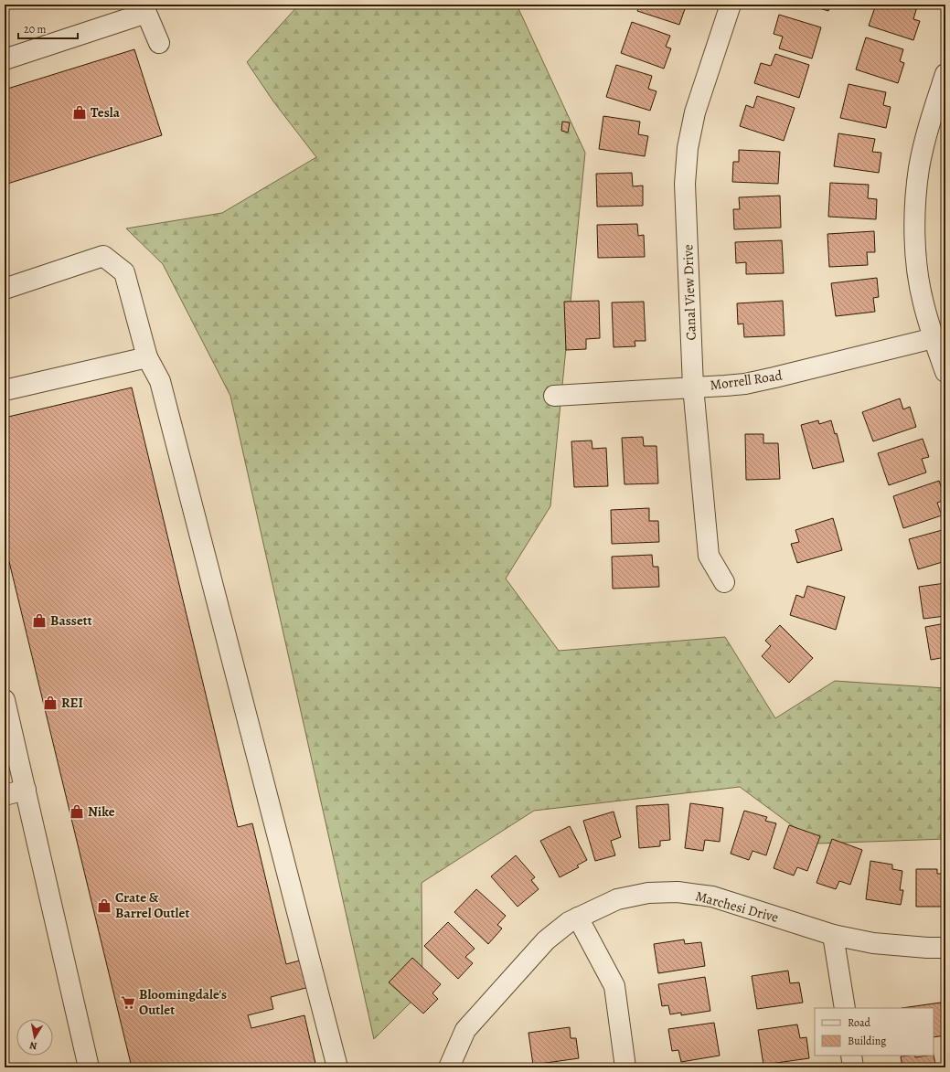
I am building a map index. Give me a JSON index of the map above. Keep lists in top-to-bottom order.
{
  "streets": {
    "street": ["Canal View Drive", "Morrell Road", "Marchesi Drive"]
  },
  "crossings": [
    ["Canal View Drive", "Morrell Road"]
  ],
  "places": {
    "shop": [
      "Tesla",
      "Bassett",
      "REI",
      "Nike",
      "Crate & Barrel Outlet"
    ],
    "supermarket": ["Bloomingdale's Outlet"]
  },
  "legend": ["Road", "Building"],
  "scale_bar": "20 m",
  "north": "bottom"
}
